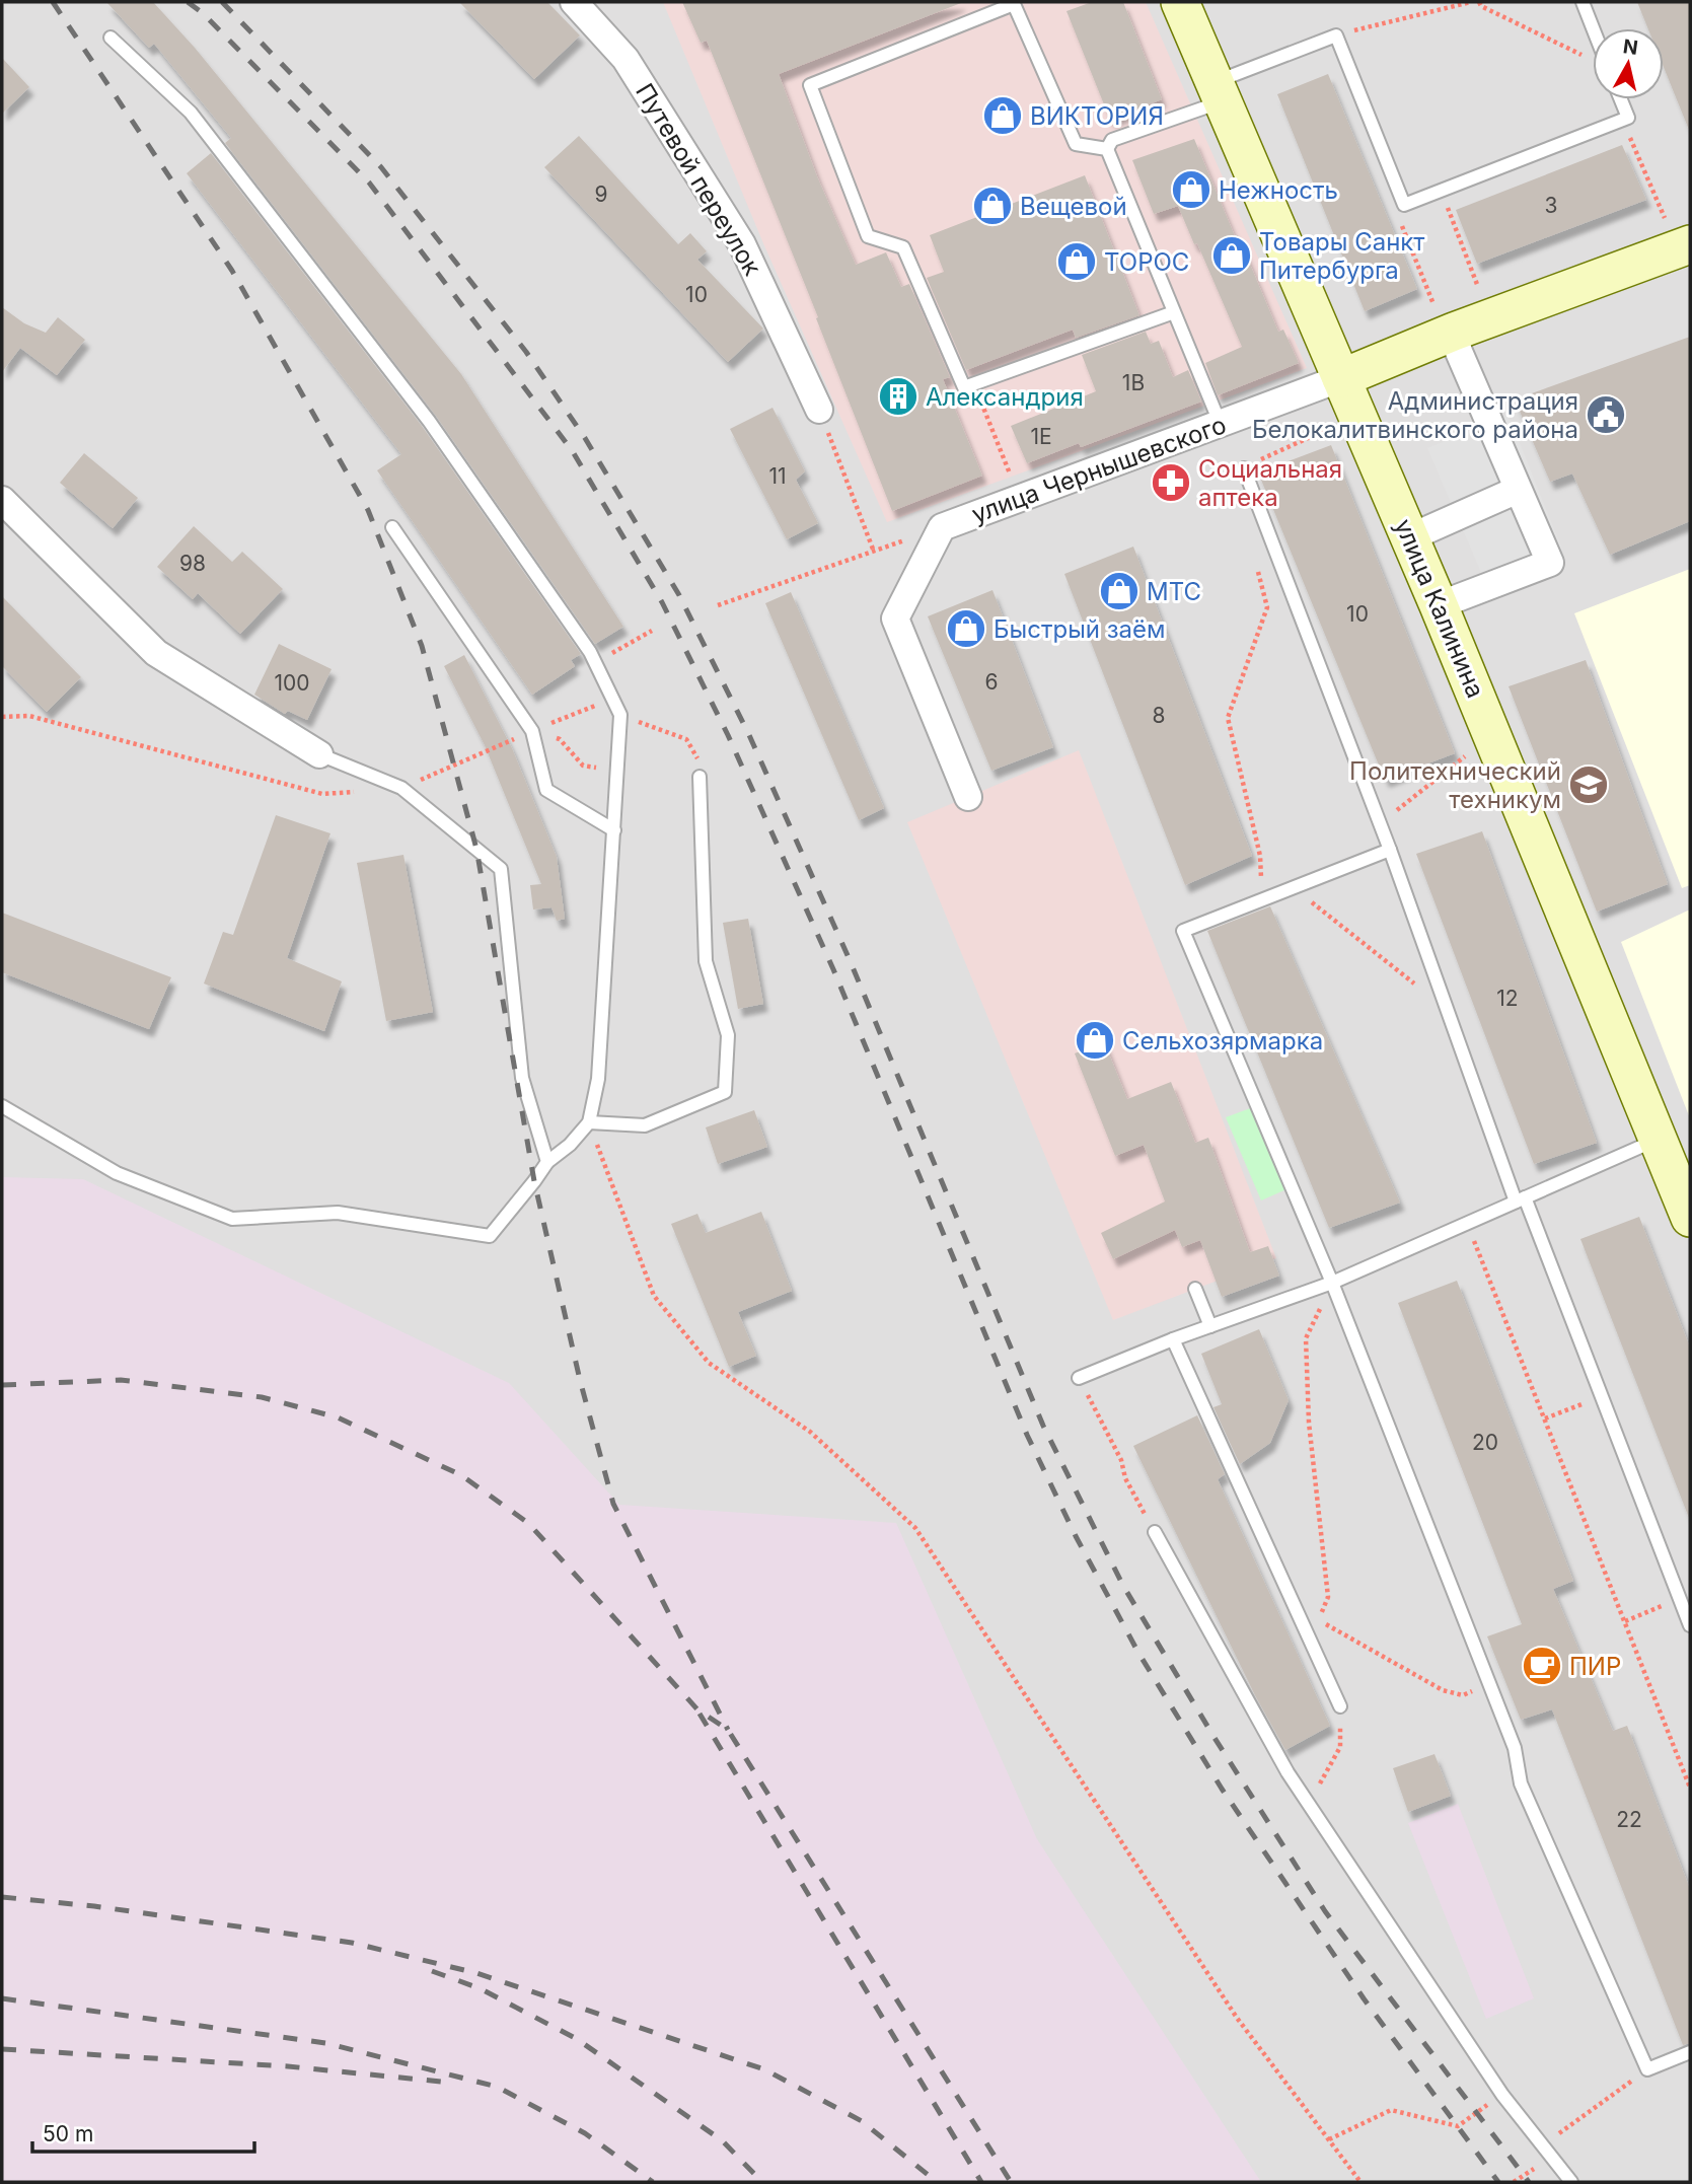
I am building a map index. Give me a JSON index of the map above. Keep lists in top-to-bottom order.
{
  "streets": {
    "street": ["Путевой переулок", "улица Чернышевского", "улица Калинина"]
  },
  "crossings": [
    ["улица Чернышевского", "улица Калинина"]
  ],
  "places": {
    "shop": [
      "ВИКТОРИЯ",
      "Нежность",
      "Вещевой",
      "Товары Санкт Питербурга",
      "ТОРОС",
      "МТС",
      "Быстрый заём",
      "Сельхозярмарка"
    ],
    "building": ["Александрия"],
    "public building": ["Администрация Белокалитвинского района"],
    "pharmacy": ["Социальная аптека"],
    "school or university": ["Политехнический техникум"],
    "cafe": ["ПИР"]
  },
  "house_numbers": [
    "9",
    "3",
    "10",
    "1В",
    "1Е",
    "11",
    "98",
    "10",
    "6",
    "100",
    "8",
    "12",
    "20",
    "22"
  ],
  "scale_bar": "50 m",
  "north": "top"
}
